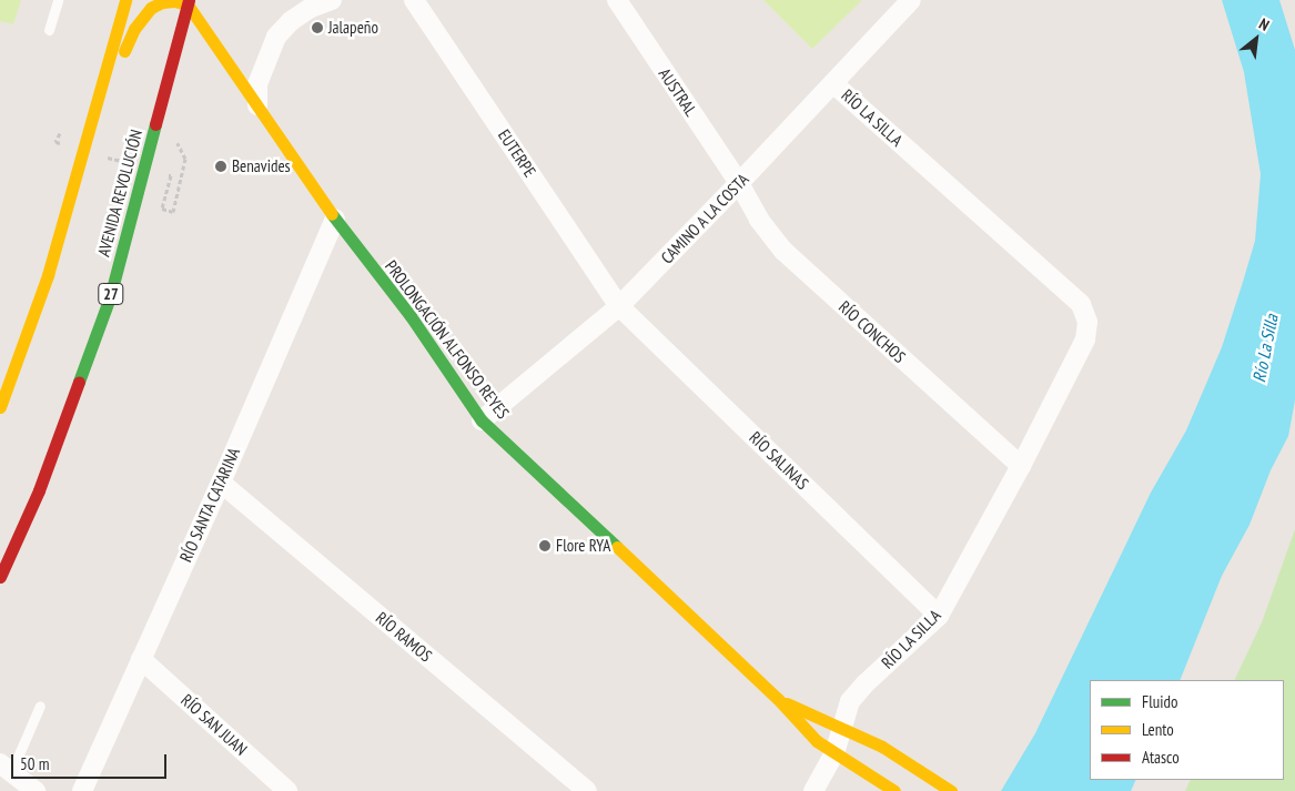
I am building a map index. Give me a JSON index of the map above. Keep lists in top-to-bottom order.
{
  "streets": {
    "street": [
      "AUSTRAL",
      "RÍO LA SILLA",
      "EUTERPE",
      "AVENIDA REVOLUCIÓN",
      "CAMINO A LA COSTA",
      "27",
      "RÍO CONCHOS",
      "PROLONGACIÓN ALFONSO REYES",
      "RÍO SALINAS",
      "RÍO SANTA CATARINA",
      "RÍO RAMOS",
      "RÍO SAN JUAN"
    ]
  },
  "crossings": [
    ["AUSTRAL", "CAMINO A LA COSTA"],
    ["AUSTRAL", "RÍO CONCHOS"],
    ["RÍO LA SILLA", "CAMINO A LA COSTA"],
    ["RÍO LA SILLA", "RÍO CONCHOS"],
    ["RÍO LA SILLA", "PROLONGACIÓN ALFONSO REYES"],
    ["RÍO LA SILLA", "RÍO SALINAS"],
    ["EUTERPE", "CAMINO A LA COSTA"],
    ["EUTERPE", "RÍO SALINAS"],
    ["AVENIDA REVOLUCIÓN", "PROLONGACIÓN ALFONSO REYES"],
    ["CAMINO A LA COSTA", "RÍO CONCHOS"],
    ["CAMINO A LA COSTA", "PROLONGACIÓN ALFONSO REYES"],
    ["CAMINO A LA COSTA", "RÍO SALINAS"],
    ["PROLONGACIÓN ALFONSO REYES", "RÍO SANTA CATARINA"],
    ["RÍO SANTA CATARINA", "RÍO RAMOS"],
    ["RÍO SANTA CATARINA", "RÍO SAN JUAN"]
  ],
  "water": ["Río La Silla"],
  "places": ["Jalapeño", "Benavides", "Flore RYA"],
  "legend": ["Fluido", "Lento", "Atasco"],
  "scale_bar": "50 m",
  "north": "top right"
}
